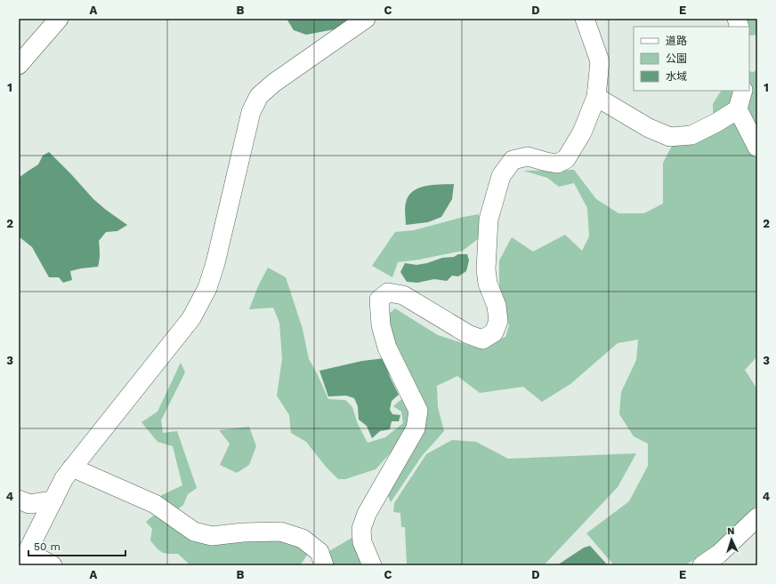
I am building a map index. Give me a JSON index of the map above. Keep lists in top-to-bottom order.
{
  "legend": ["道路", "公園", "水域"],
  "scale_bar": "50 m",
  "north": "top",
  "grid": {
    "columns": [
      "A",
      "B",
      "C",
      "D",
      "E"
    ],
    "rows": [
      "1",
      "2",
      "3",
      "4"
    ]
  }
}
